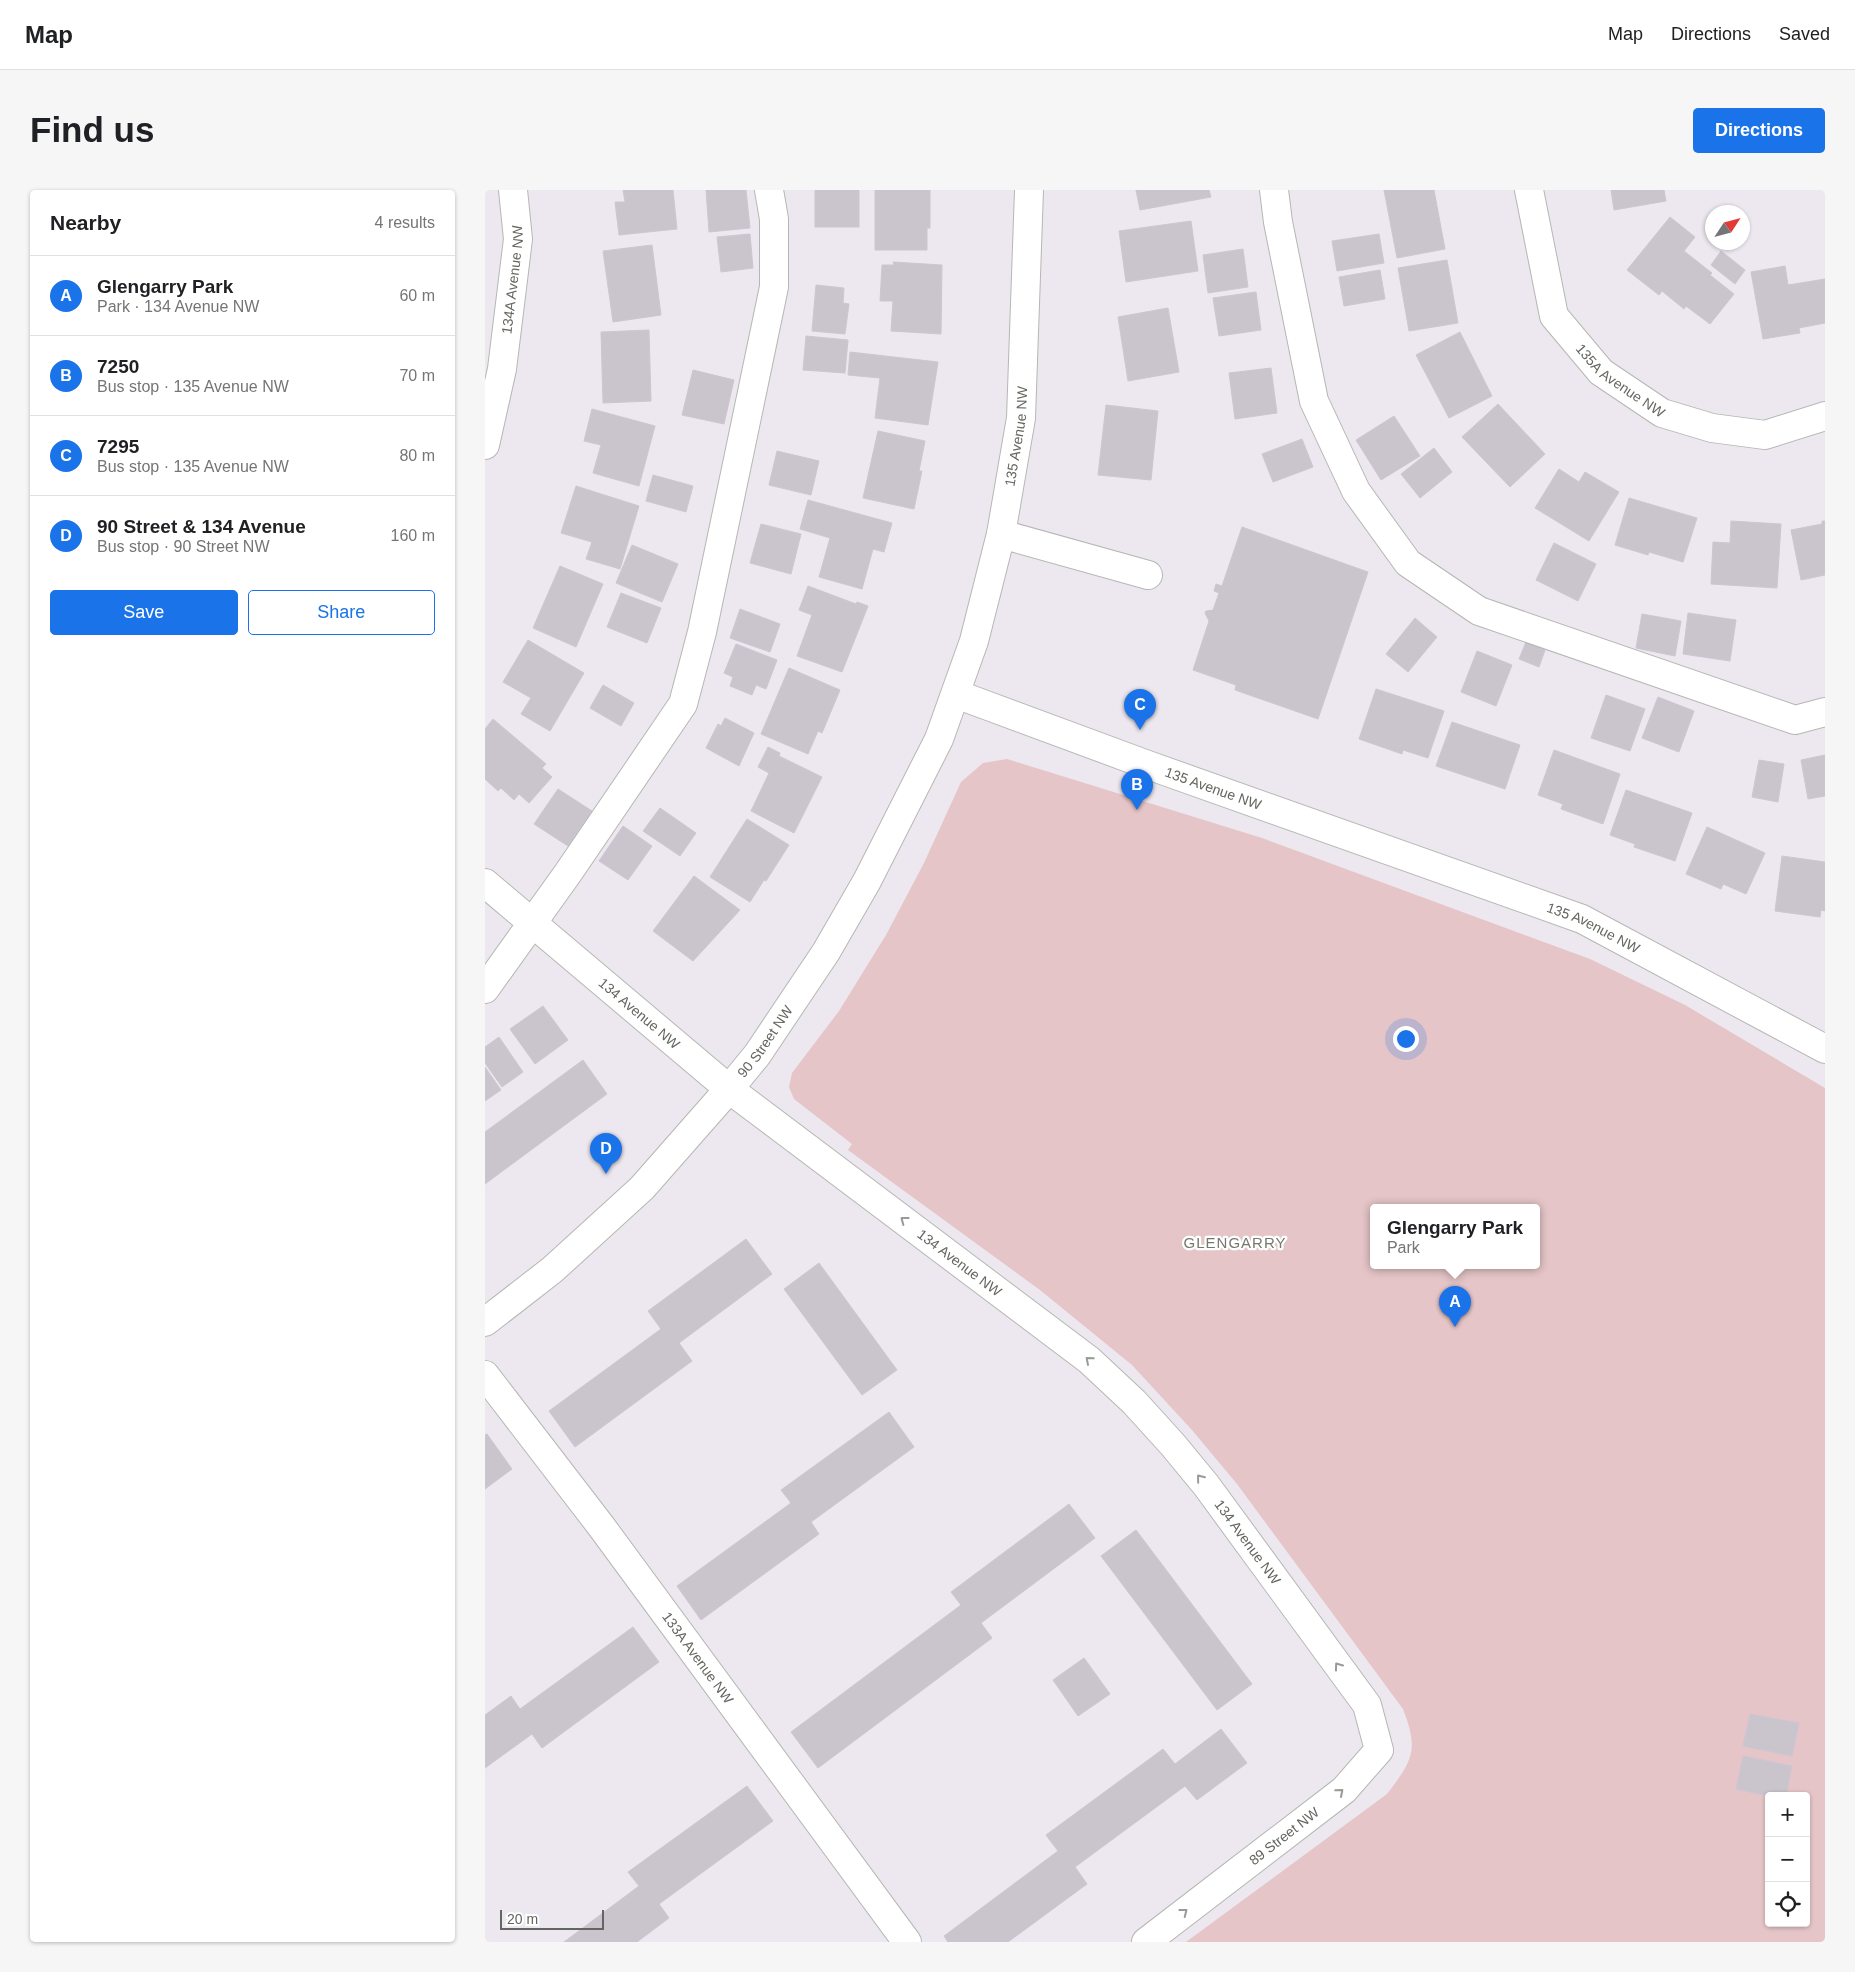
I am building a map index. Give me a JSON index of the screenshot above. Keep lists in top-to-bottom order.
{
  "streets": {
    "street": [
      "134A Avenue NW",
      "135A Avenue NW",
      "135 Avenue NW",
      "134 Avenue NW",
      "90 Street NW",
      "133A Avenue NW",
      "89 Street NW"
    ]
  },
  "crossings": [
    ["135 Avenue NW", "90 Street NW"],
    ["134 Avenue NW", "90 Street NW"],
    ["134 Avenue NW", "89 Street NW"]
  ],
  "one_way": ["134 Avenue NW", "89 Street NW"],
  "districts": ["GLENGARRY"],
  "scale_bar": "20 m",
  "north": "top right",
  "page": {
    "header": "Map",
    "nav": ["Map", "Directions", "Saved"],
    "buttons": [
      "Directions",
      ["Save", "Share"]
    ],
    "title": "Find us",
    "heading": ["Nearby", "4 results"],
    "list": [
      {
        "mark": "A",
        "name": "Glengarry Park",
        "note": "Park · 134 Avenue NW",
        "value": "60 m"
      },
      {
        "mark": "B",
        "name": "7250",
        "note": "Bus stop · 135 Avenue NW",
        "value": "70 m"
      },
      {
        "mark": "C",
        "name": "7295",
        "note": "Bus stop · 135 Avenue NW",
        "value": "80 m"
      },
      {
        "mark": "D",
        "name": "90 Street & 134 Avenue",
        "note": "Bus stop · 90 Street NW",
        "value": "160 m"
      }
    ],
    "pins": [
      "C",
      "B",
      "D",
      "A"
    ],
    "popup": ["Glengarry Park", "Park"],
    "map_buttons": ["+", "−"],
    "scale": "20 m"
  }
}
